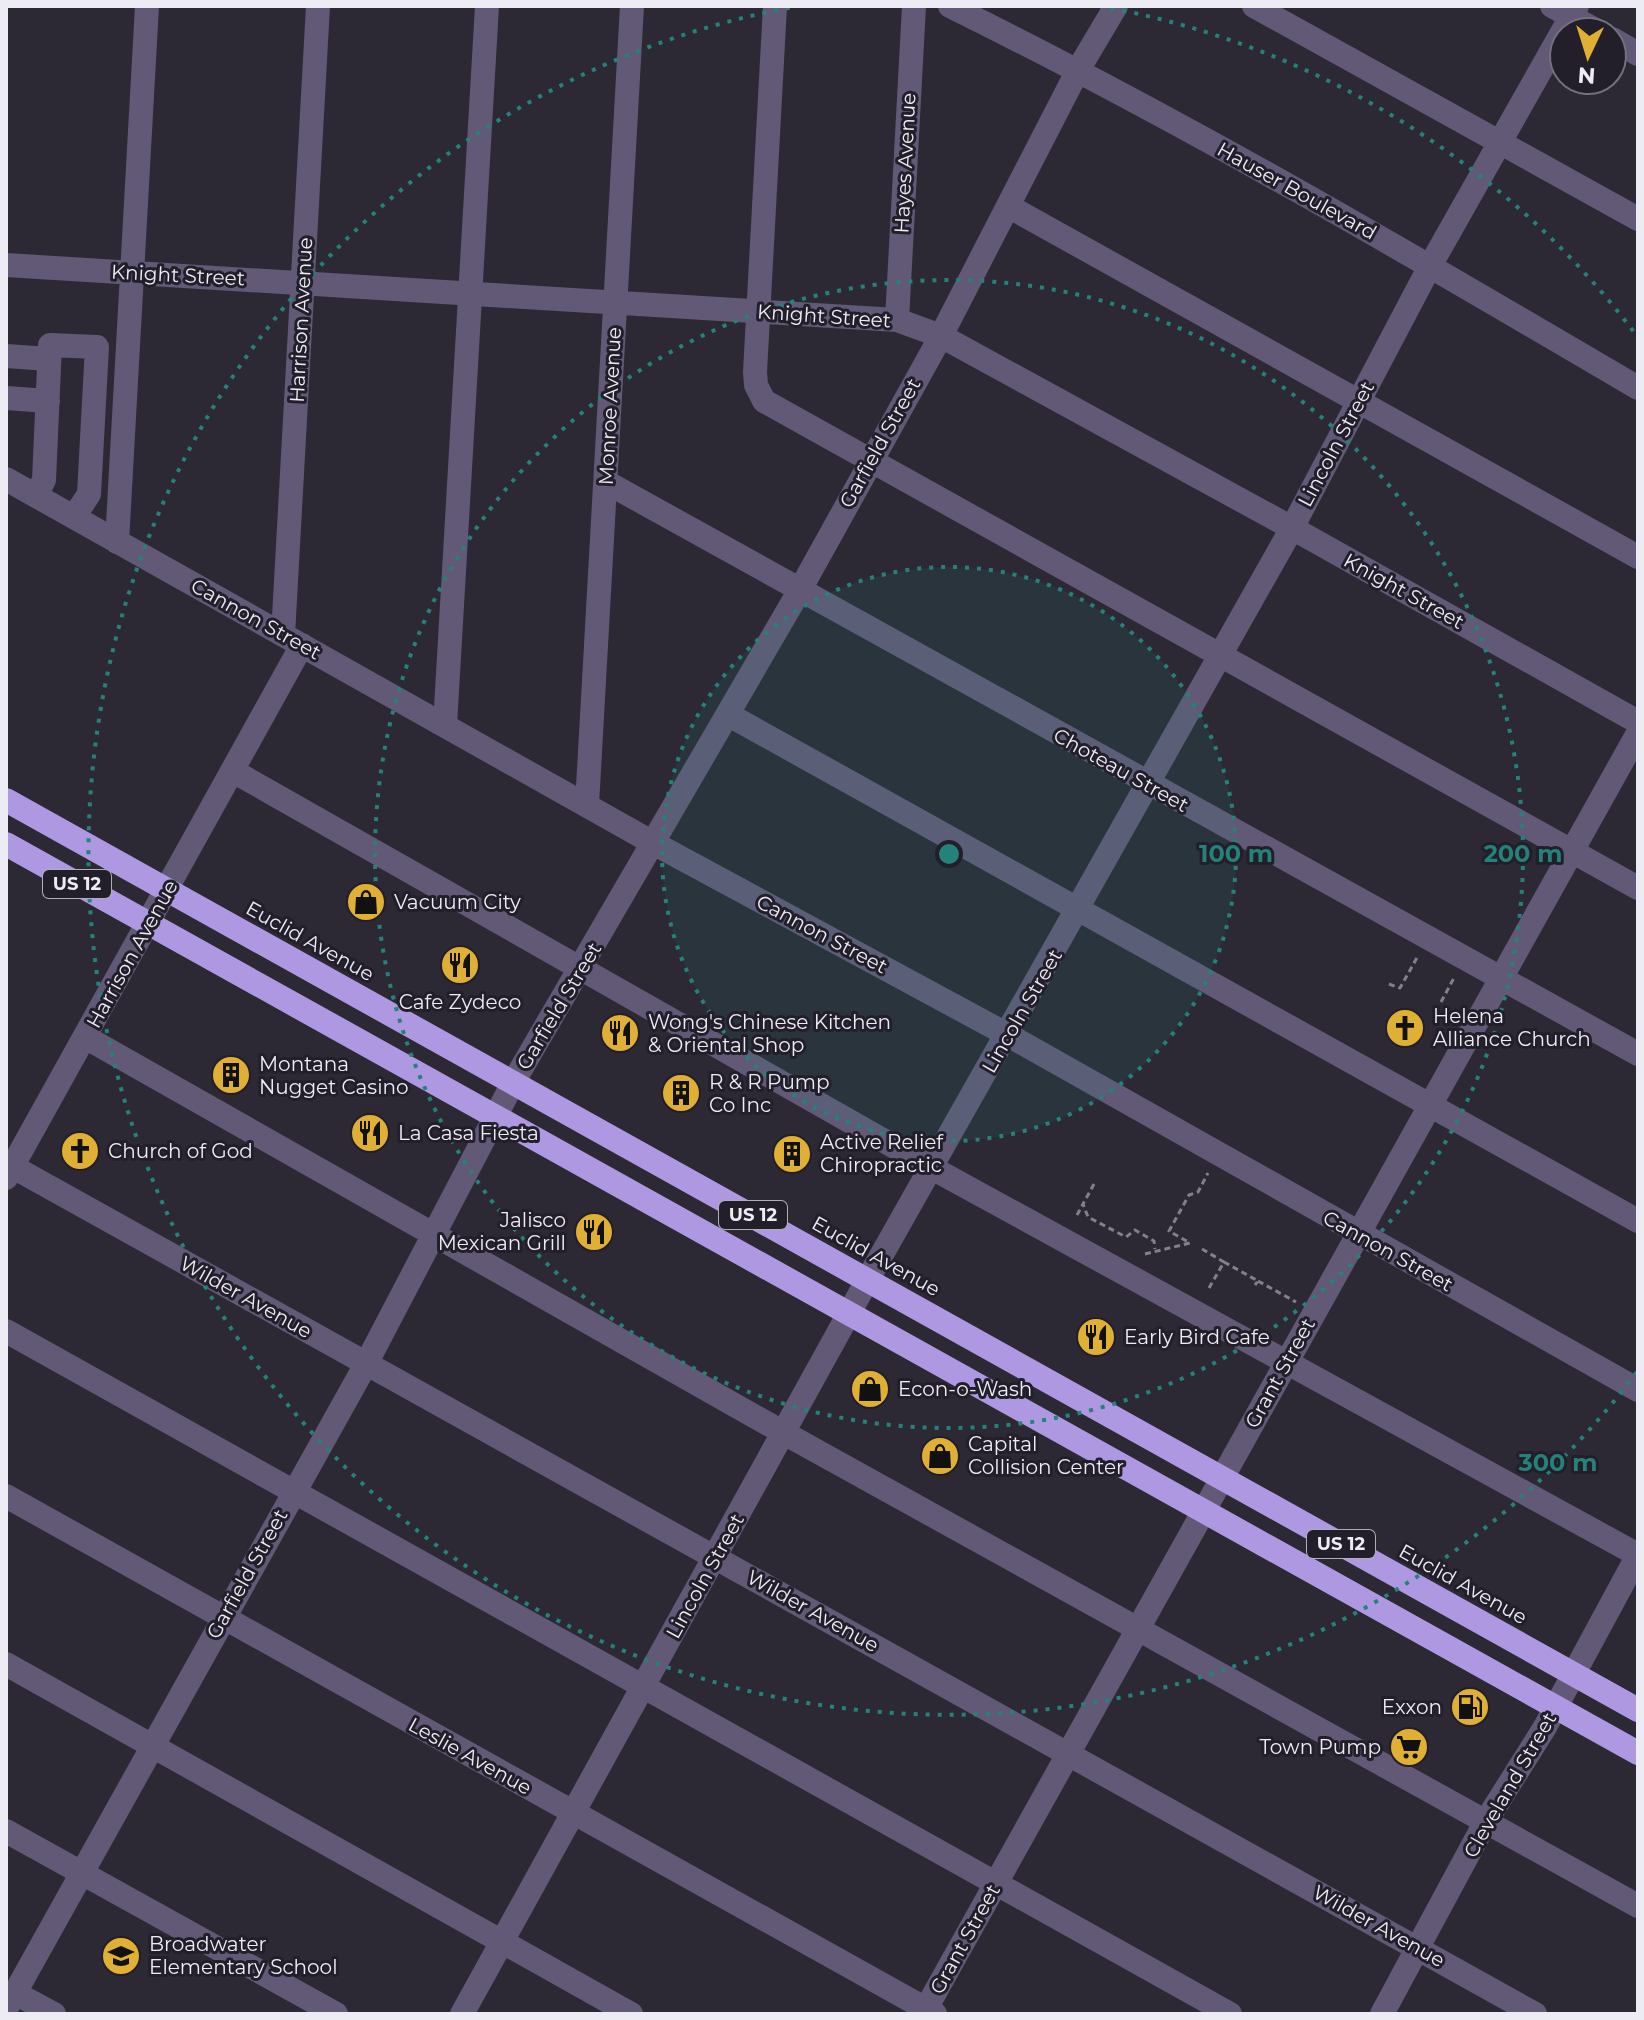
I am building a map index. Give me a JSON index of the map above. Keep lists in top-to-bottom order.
{
  "streets": {
    "highway": ["US 12", "Euclid Avenue"],
    "street": [
      "Hayes Avenue",
      "Hauser Boulevard",
      "Knight Street",
      "Harrison Avenue",
      "Monroe Avenue",
      "Garfield Street",
      "Lincoln Street",
      "Cannon Street",
      "Choteau Street",
      "Wilder Avenue",
      "Grant Street",
      "Leslie Avenue",
      "Cleveland Street"
    ]
  },
  "crossings": [
    ["Hayes Avenue", "Knight Street"],
    ["Hauser Boulevard", "Garfield Street"],
    ["Hauser Boulevard", "Lincoln Street"],
    ["Knight Street", "Harrison Avenue"],
    ["Knight Street", "Monroe Avenue"],
    ["Knight Street", "Garfield Street"],
    ["Knight Street", "Lincoln Street"],
    ["Harrison Avenue", "Cannon Street"],
    ["Harrison Avenue", "US 12"],
    ["Harrison Avenue", "Euclid Avenue"],
    ["Harrison Avenue", "Wilder Avenue"],
    ["Monroe Avenue", "Cannon Street"],
    ["Monroe Avenue", "Choteau Street"],
    ["Garfield Street", "Cannon Street"],
    ["Garfield Street", "Choteau Street"],
    ["Garfield Street", "US 12"],
    ["Garfield Street", "Euclid Avenue"],
    ["Garfield Street", "Wilder Avenue"],
    ["Garfield Street", "Leslie Avenue"],
    ["Lincoln Street", "Cannon Street"],
    ["Lincoln Street", "Choteau Street"],
    ["Lincoln Street", "US 12"],
    ["Lincoln Street", "Euclid Avenue"],
    ["Lincoln Street", "Wilder Avenue"],
    ["Lincoln Street", "Leslie Avenue"],
    ["Cannon Street", "Grant Street"],
    ["Choteau Street", "Grant Street"],
    ["US 12", "Grant Street"],
    ["US 12", "Cleveland Street"],
    ["Euclid Avenue", "Grant Street"],
    ["Euclid Avenue", "Cleveland Street"],
    ["Wilder Avenue", "Grant Street"],
    ["Wilder Avenue", "Cleveland Street"],
    ["Grant Street", "Leslie Avenue"]
  ],
  "places": {
    "shop": ["Vacuum City", "Econ-o-Wash", "Capital Collision Center"],
    "restaurant": [
      "Cafe Zydeco",
      "Wong's Chinese Kitchen & Oriental Shop",
      "La Casa Fiesta",
      "Jalisco Mexican Grill",
      "Early Bird Cafe"
    ],
    "church": ["Helena Alliance Church", "Church of God"],
    "building": ["Montana Nugget Casino", "R & R Pump Co Inc", "Active Relief Chiropractic"],
    "fuel station": ["Exxon"],
    "supermarket": ["Town Pump"],
    "school or university": ["Broadwater Elementary School"]
  },
  "north": "bottom",
  "rings": ["100 m", "200 m", "300 m"]
}
